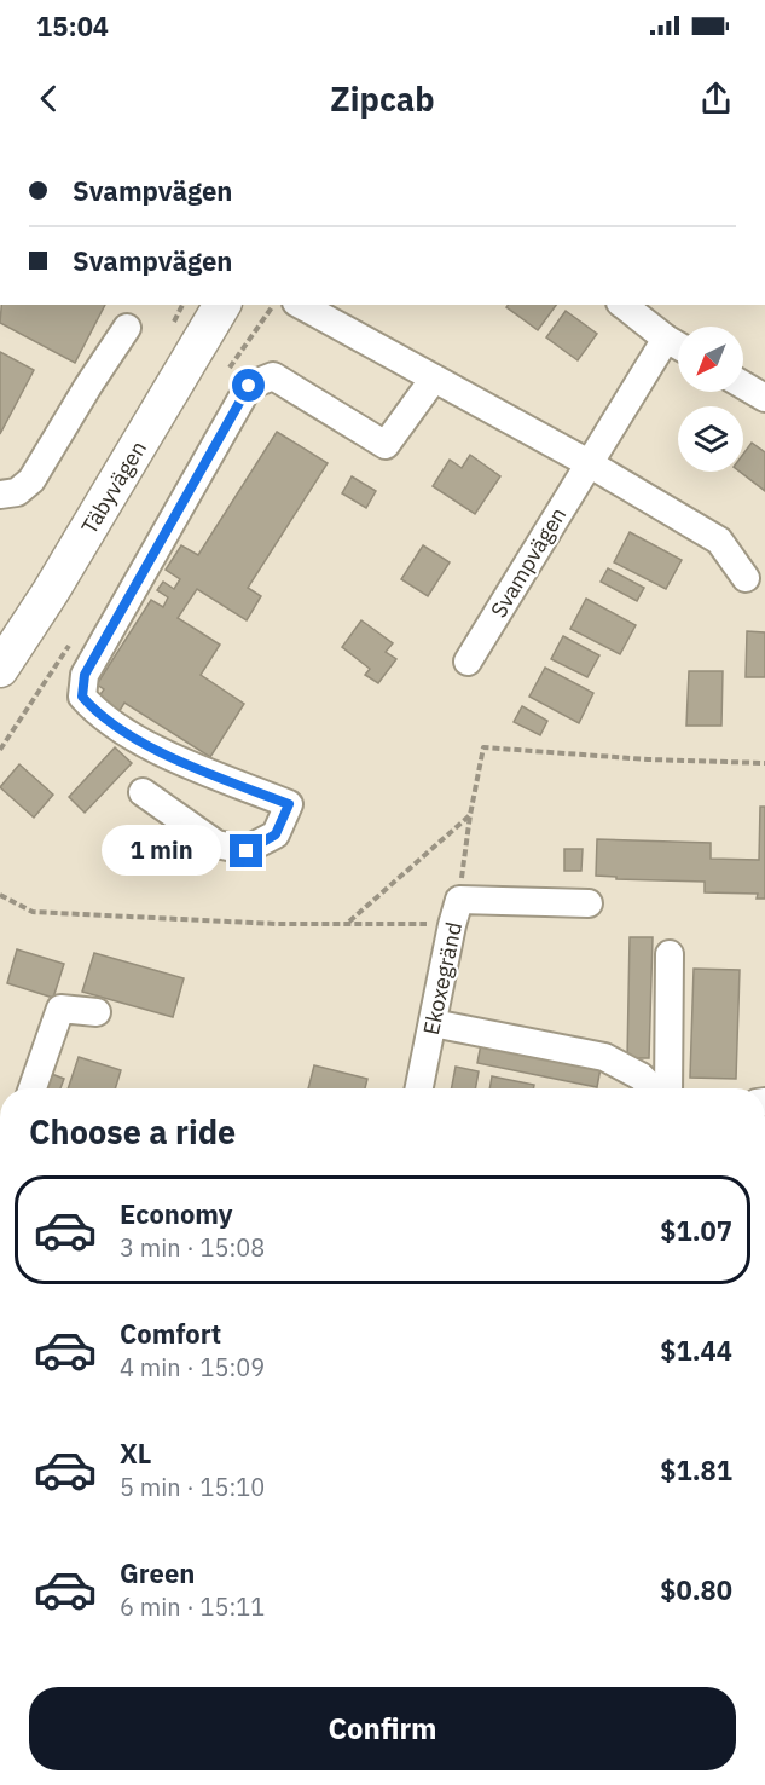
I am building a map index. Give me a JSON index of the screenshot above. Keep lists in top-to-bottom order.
{
  "streets": {
    "main road": ["Täbyvägen"],
    "street": ["Svampvägen", "Ekoxegränd"]
  },
  "north": "bottom left",
  "page": {
    "status": "15:04",
    "header": "Zipcab",
    "banner": ["Svampvägen", "Svampvägen"],
    "bubble": "1 min",
    "heading": "Choose a ride",
    "list": [
      {
        "name": "Economy",
        "note": "3 min · 15:08",
        "value": "$1.07"
      },
      {
        "name": "Comfort",
        "note": "4 min · 15:09",
        "value": "$1.44"
      },
      {
        "name": "XL",
        "note": "5 min · 15:10",
        "value": "$1.81"
      },
      {
        "name": "Green",
        "note": "6 min · 15:11",
        "value": "$0.80"
      }
    ],
    "buttons": "Confirm"
  }
}
